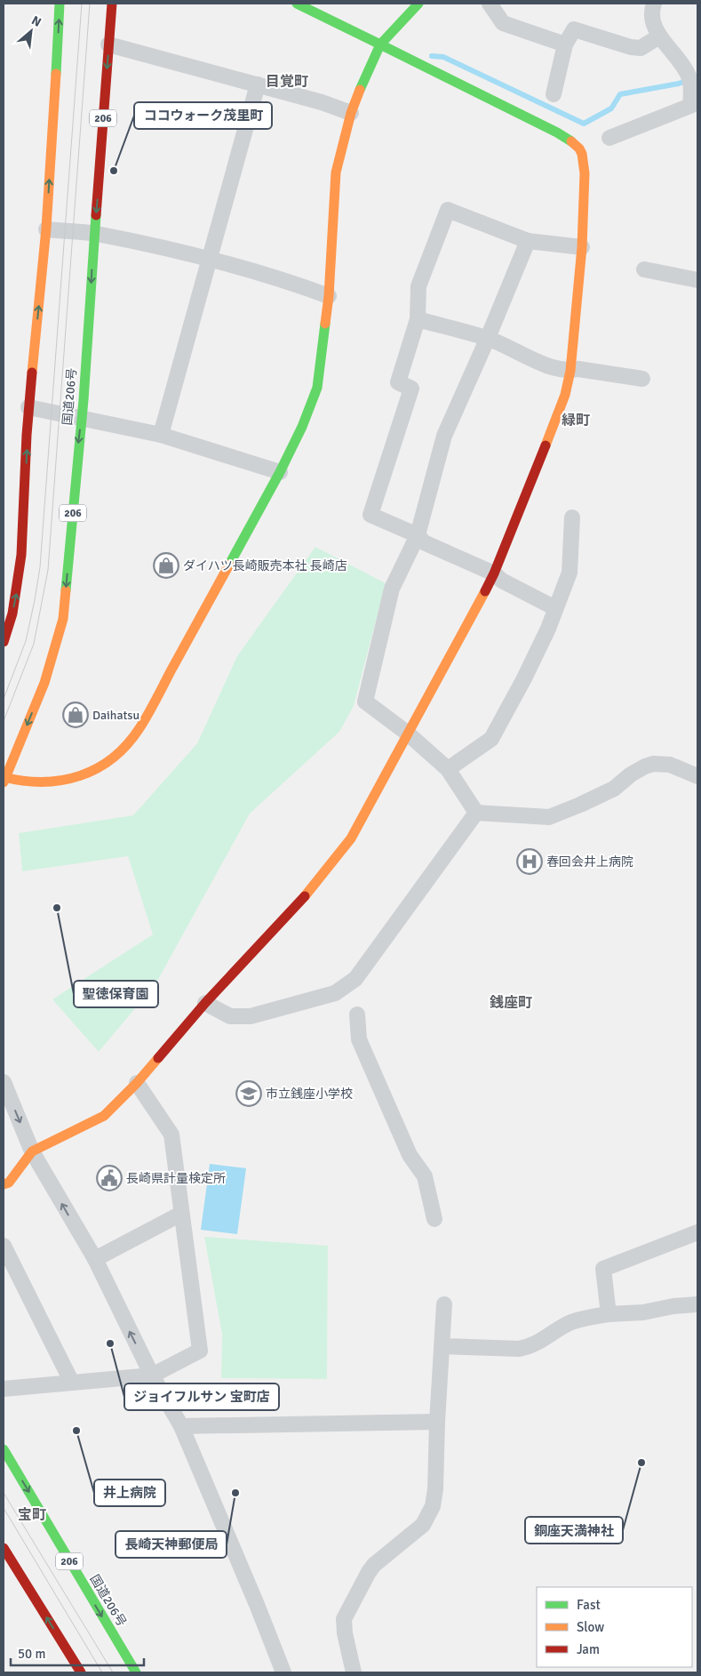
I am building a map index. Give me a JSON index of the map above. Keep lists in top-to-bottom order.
{
  "streets": {
    "main road": ["206", "国道206号"]
  },
  "districts": [
    "目覚町",
    "緑町",
    "銭座町",
    "宝町"
  ],
  "places": {
    "other": [
      "ココウォーク茂里町",
      "聖徳保育園",
      "ジョイフルサン 宝町店",
      "井上病院",
      "銅座天満神社",
      "長崎天神郵便局"
    ],
    "shop": ["ダイハツ長崎販売本社 長崎店", "Daihatsu"],
    "hospital": ["春回会井上病院"],
    "school or university": ["市立銭座小学校"],
    "public building": ["長崎県計量検定所"]
  },
  "legend": ["Fast", "Slow", "Jam"],
  "scale_bar": "50 m",
  "north": "top right"
}
